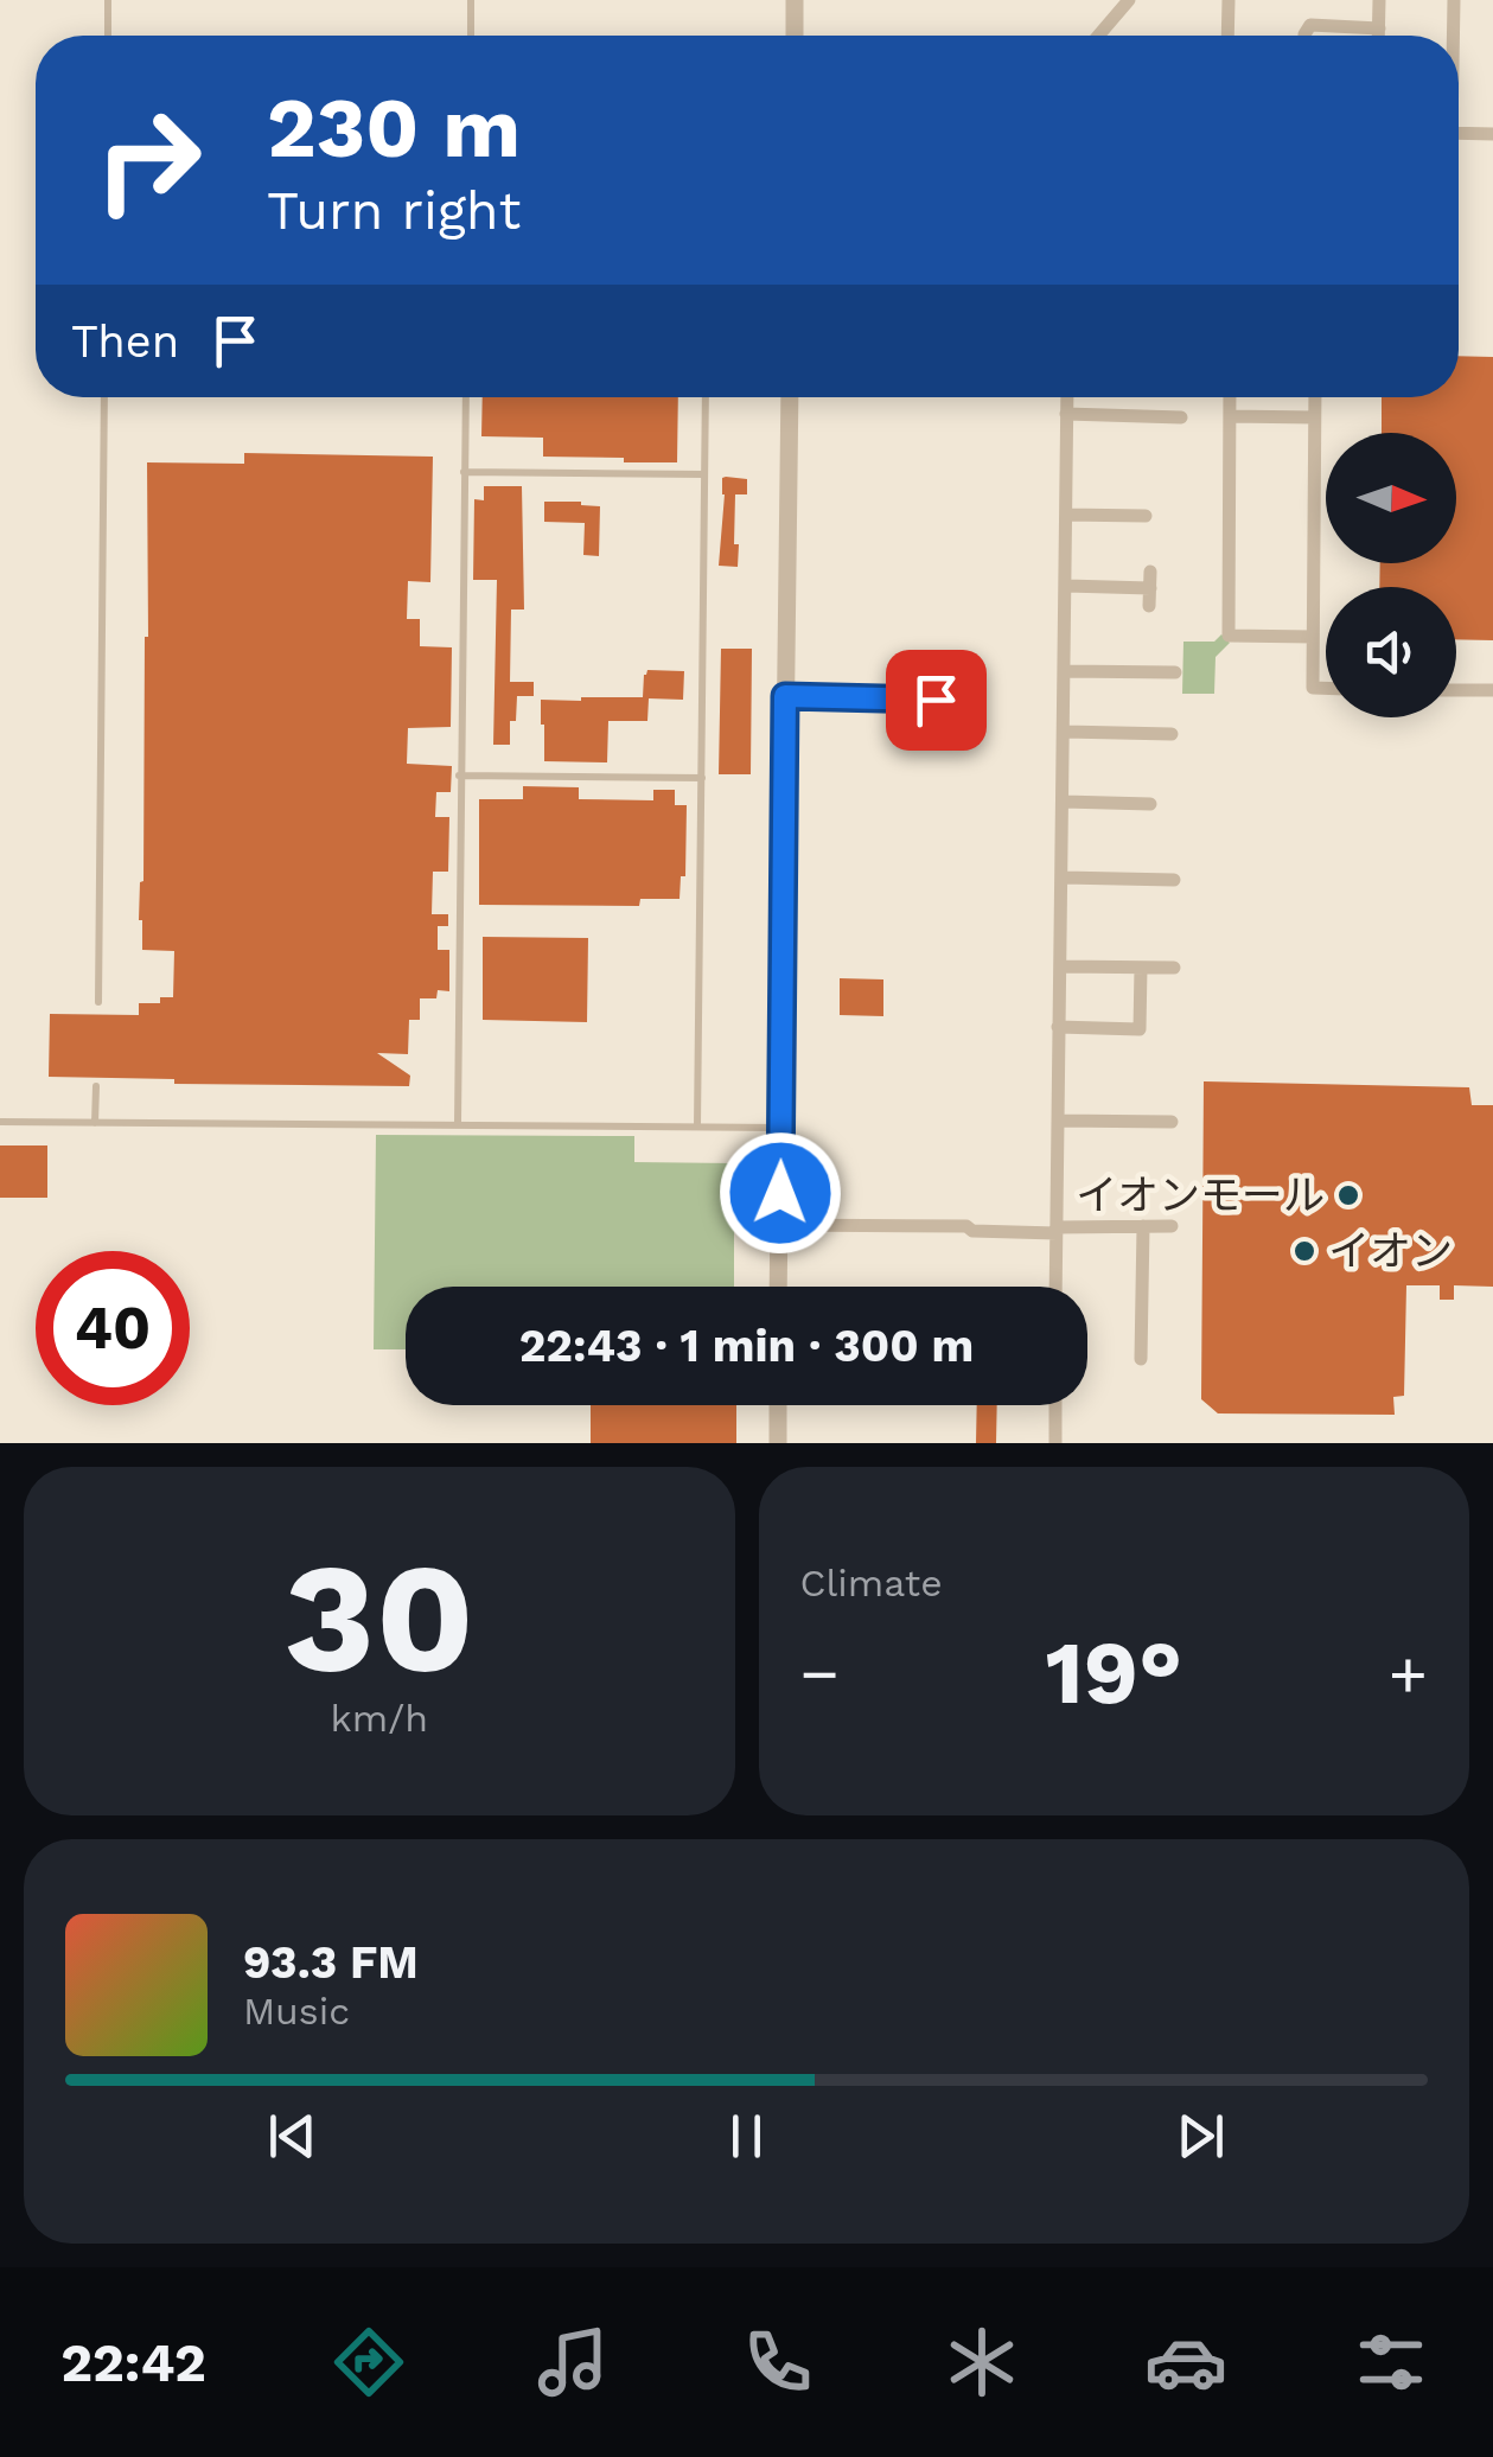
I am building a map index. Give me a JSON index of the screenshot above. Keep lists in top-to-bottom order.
{
  "places": ["イオンモール", "イオン"],
  "north": "right",
  "page": {
    "turn": ["230 m", "Turn right"],
    "then": "Then",
    "limit": "40",
    "trip": "22:43 · 1 min · 300 m",
    "tile": [
      ["30", "km/h"],
      "Climate"
    ],
    "heat": ["−", "19°", "+"],
    "song": ["93.3 FM", "Music"],
    "tabs": "22:42"
  }
}
